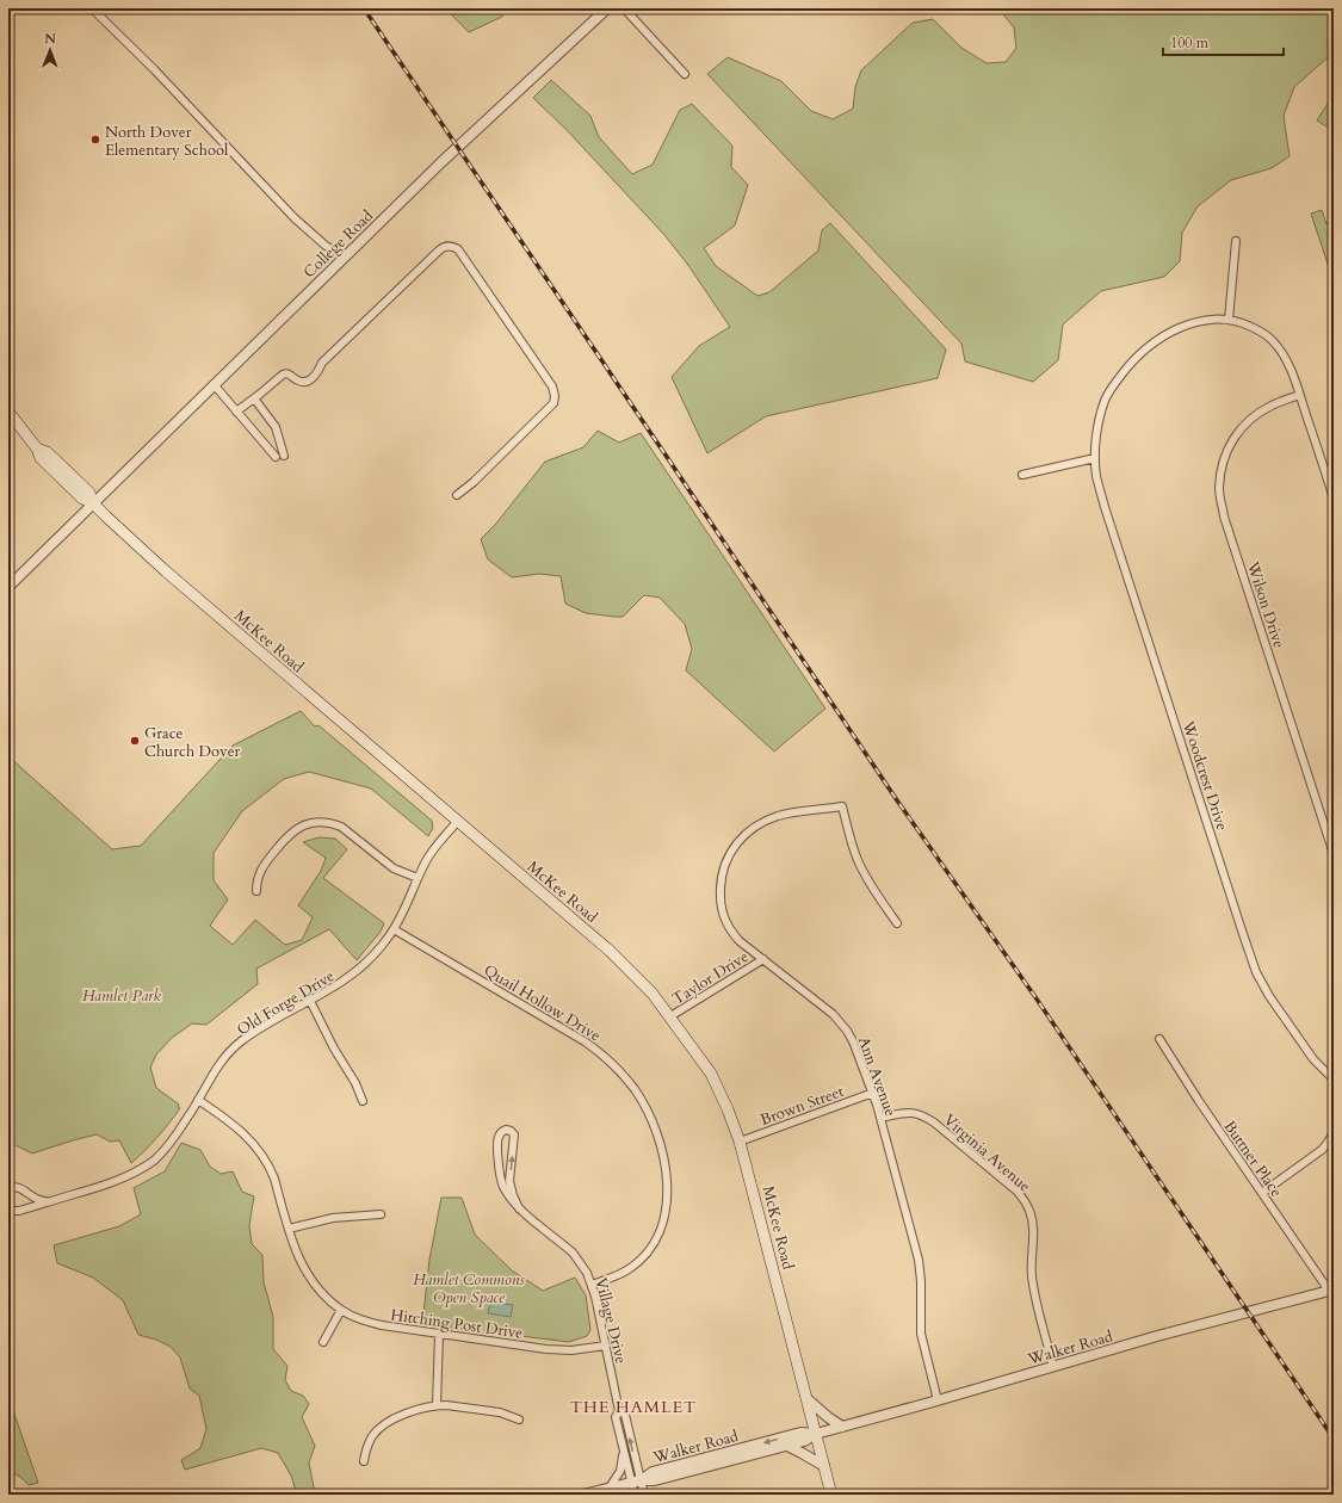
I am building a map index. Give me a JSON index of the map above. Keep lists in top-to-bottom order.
{
  "streets": {
    "main road": ["McKee Road"],
    "street": [
      "College Road",
      "Wilson Drive",
      "Woodcrest Drive",
      "Taylor Drive",
      "Old Forge Drive",
      "Quail Hollow Drive",
      "Ann Avenue",
      "Brown Street",
      "Virginia Avenue",
      "Buttner Place",
      "Village Drive",
      "Hitching Post Drive",
      "Walker Road"
    ]
  },
  "crossings": [
    ["College Road", "McKee Road"],
    ["McKee Road", "Taylor Drive"],
    ["McKee Road", "Old Forge Drive"],
    ["McKee Road", "Brown Street"],
    ["McKee Road", "Walker Road"],
    ["Taylor Drive", "Ann Avenue"],
    ["Old Forge Drive", "Quail Hollow Drive"],
    ["Old Forge Drive", "Hitching Post Drive"],
    ["Quail Hollow Drive", "Village Drive"],
    ["Ann Avenue", "Brown Street"],
    ["Ann Avenue", "Virginia Avenue"],
    ["Ann Avenue", "Walker Road"],
    ["Virginia Avenue", "Walker Road"],
    ["Buttner Place", "Walker Road"],
    ["Village Drive", "Hitching Post Drive"],
    ["Village Drive", "Walker Road"]
  ],
  "districts": ["THE HAMLET"],
  "parks": ["Hamlet Park", "Hamlet Commons Open Space"],
  "places": ["North Dover Elementary School", "Grace Church Dover"],
  "scale_bar": "100 m",
  "north": "top"
}
